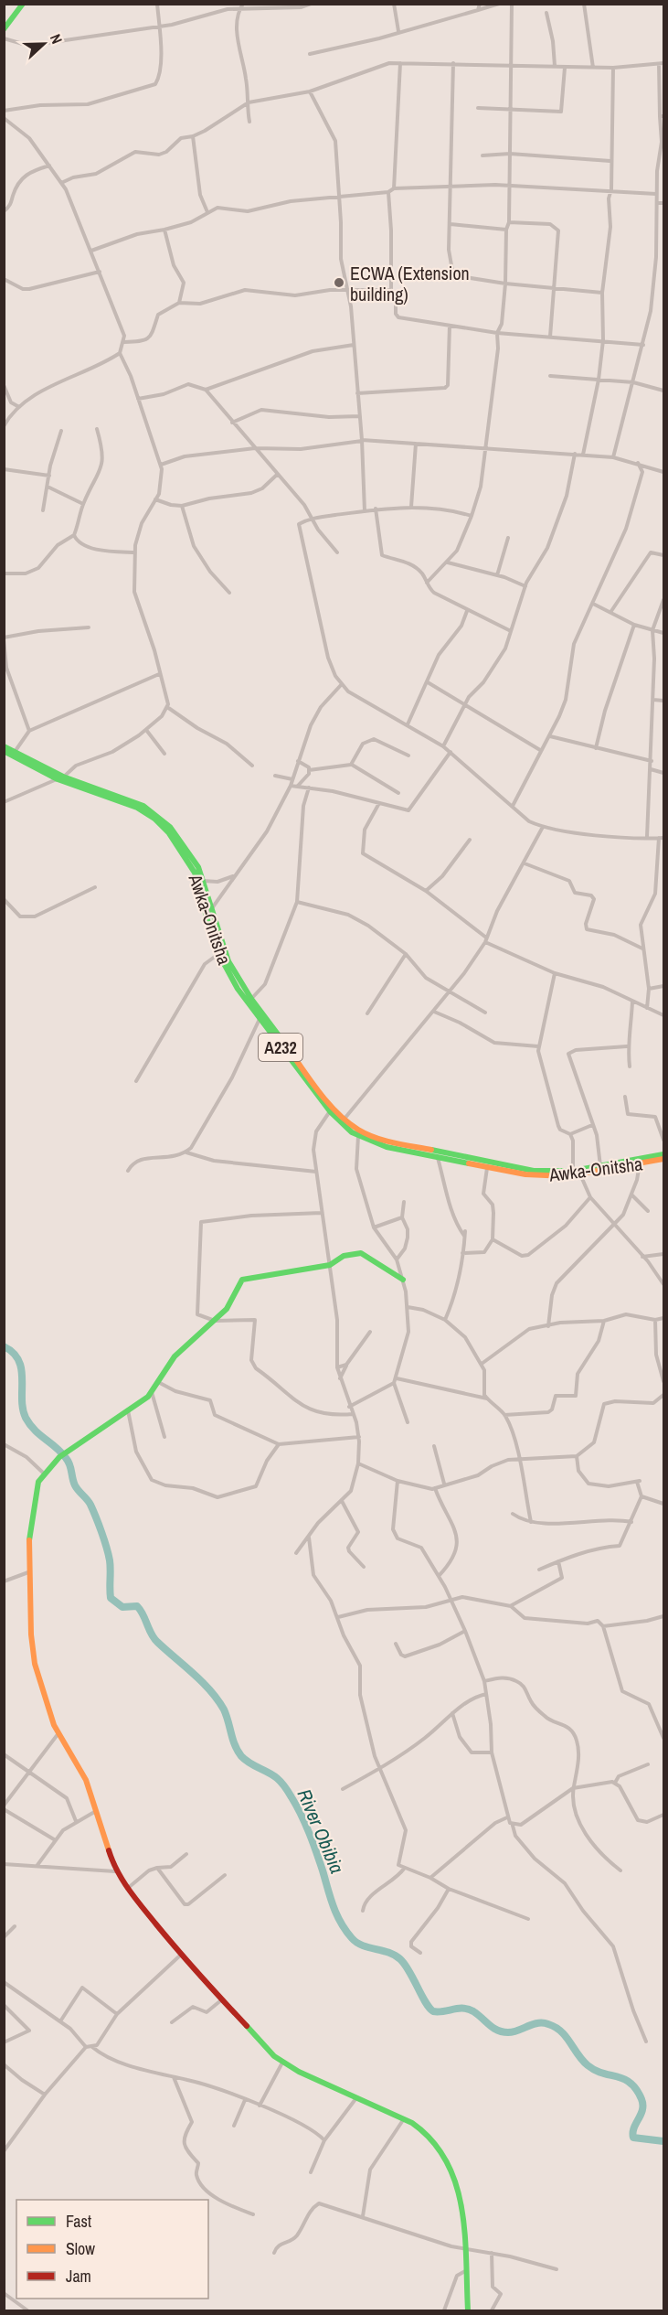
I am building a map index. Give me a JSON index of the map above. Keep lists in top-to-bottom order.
{
  "streets": {
    "main road": ["Awka-Onitsha", "A232"]
  },
  "water": ["River Obibia"],
  "places": ["ECWA (Extension building)"],
  "legend": ["Fast", "Slow", "Jam"],
  "north": "right"
}
